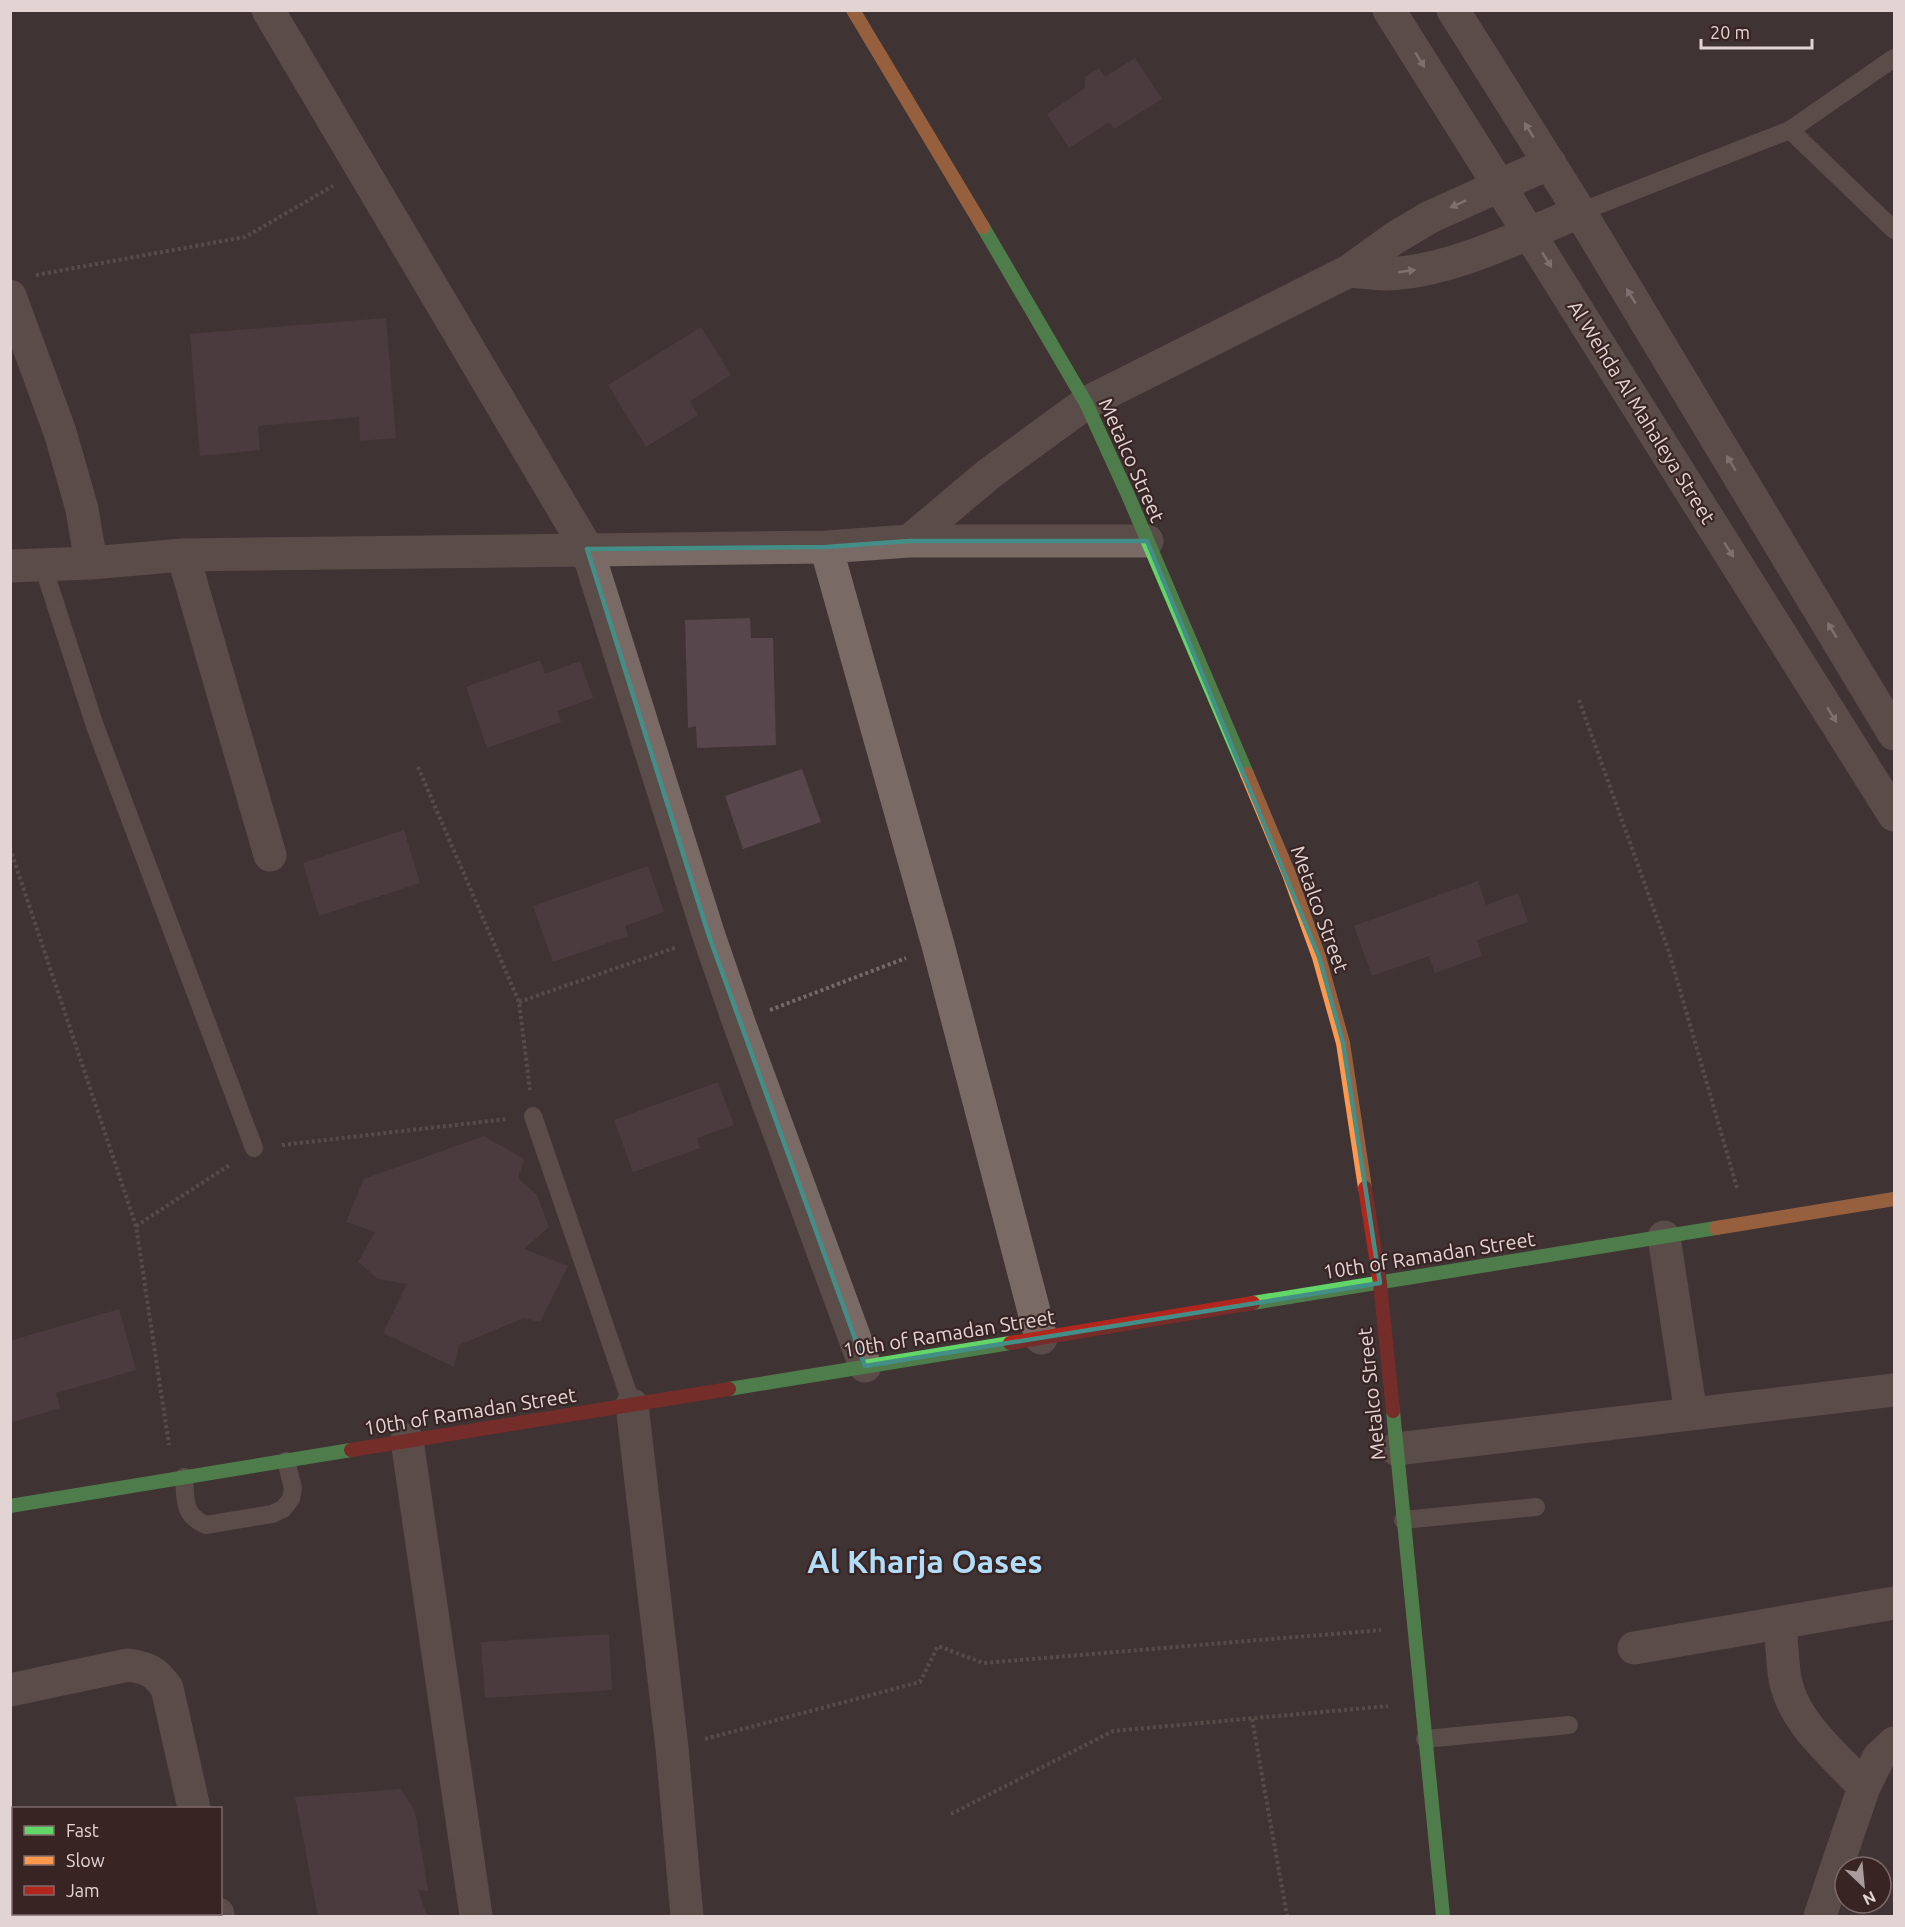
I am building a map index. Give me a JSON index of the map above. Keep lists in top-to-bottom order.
{
  "streets": {
    "street": ["Al Wehda Al Mahaleya Street", "Metalco Street", "10th of Ramadan Street"]
  },
  "crossings": [
    ["Metalco Street", "10th of Ramadan Street"]
  ],
  "districts": ["Al Kharja Oases"],
  "legend": ["Fast", "Slow", "Jam"],
  "scale_bar": "20 m",
  "north": "bottom right"
}
